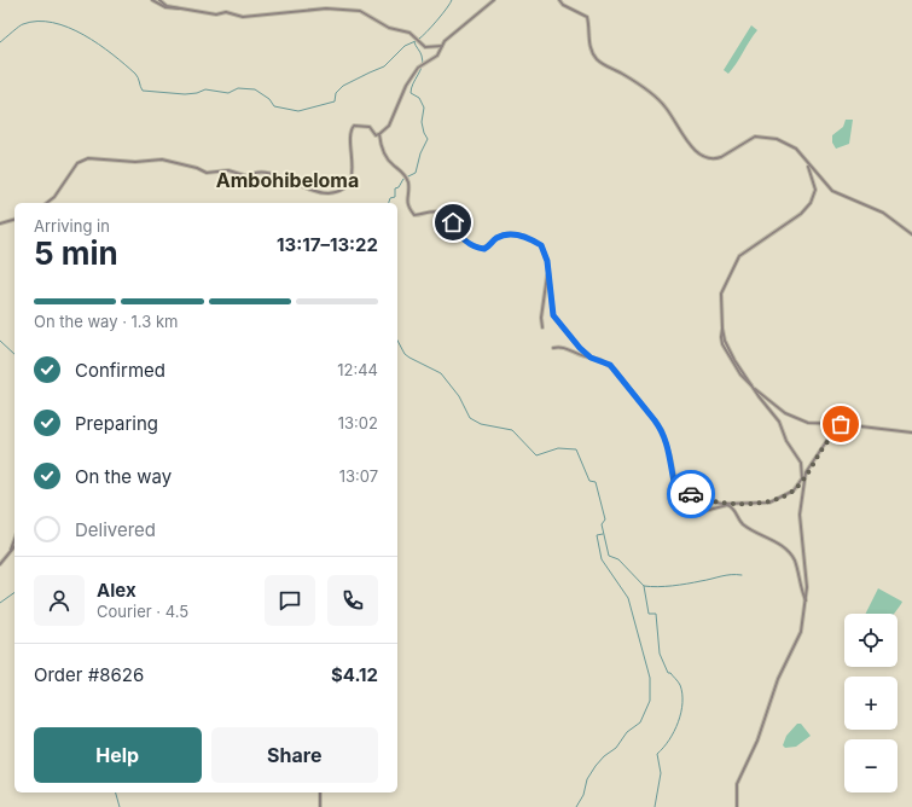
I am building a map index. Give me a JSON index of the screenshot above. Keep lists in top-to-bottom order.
{
  "districts": ["Ambohibeloma"],
  "page": {
    "heading": ["5 min", "Arriving in", "13:17–13:22"],
    "panel": [
      "Alex",
      "Courier · 4.5",
      "Order #8626",
      "$4.12"
    ],
    "bar": "On the way · 1.3 km",
    "list": [
      ["Confirmed", "12:44"],
      ["Preparing", "13:02"],
      ["On the way", "13:07"],
      "Delivered"
    ],
    "map_buttons": ["+", "−"],
    "buttons": ["Help", "Share"]
  }
}
